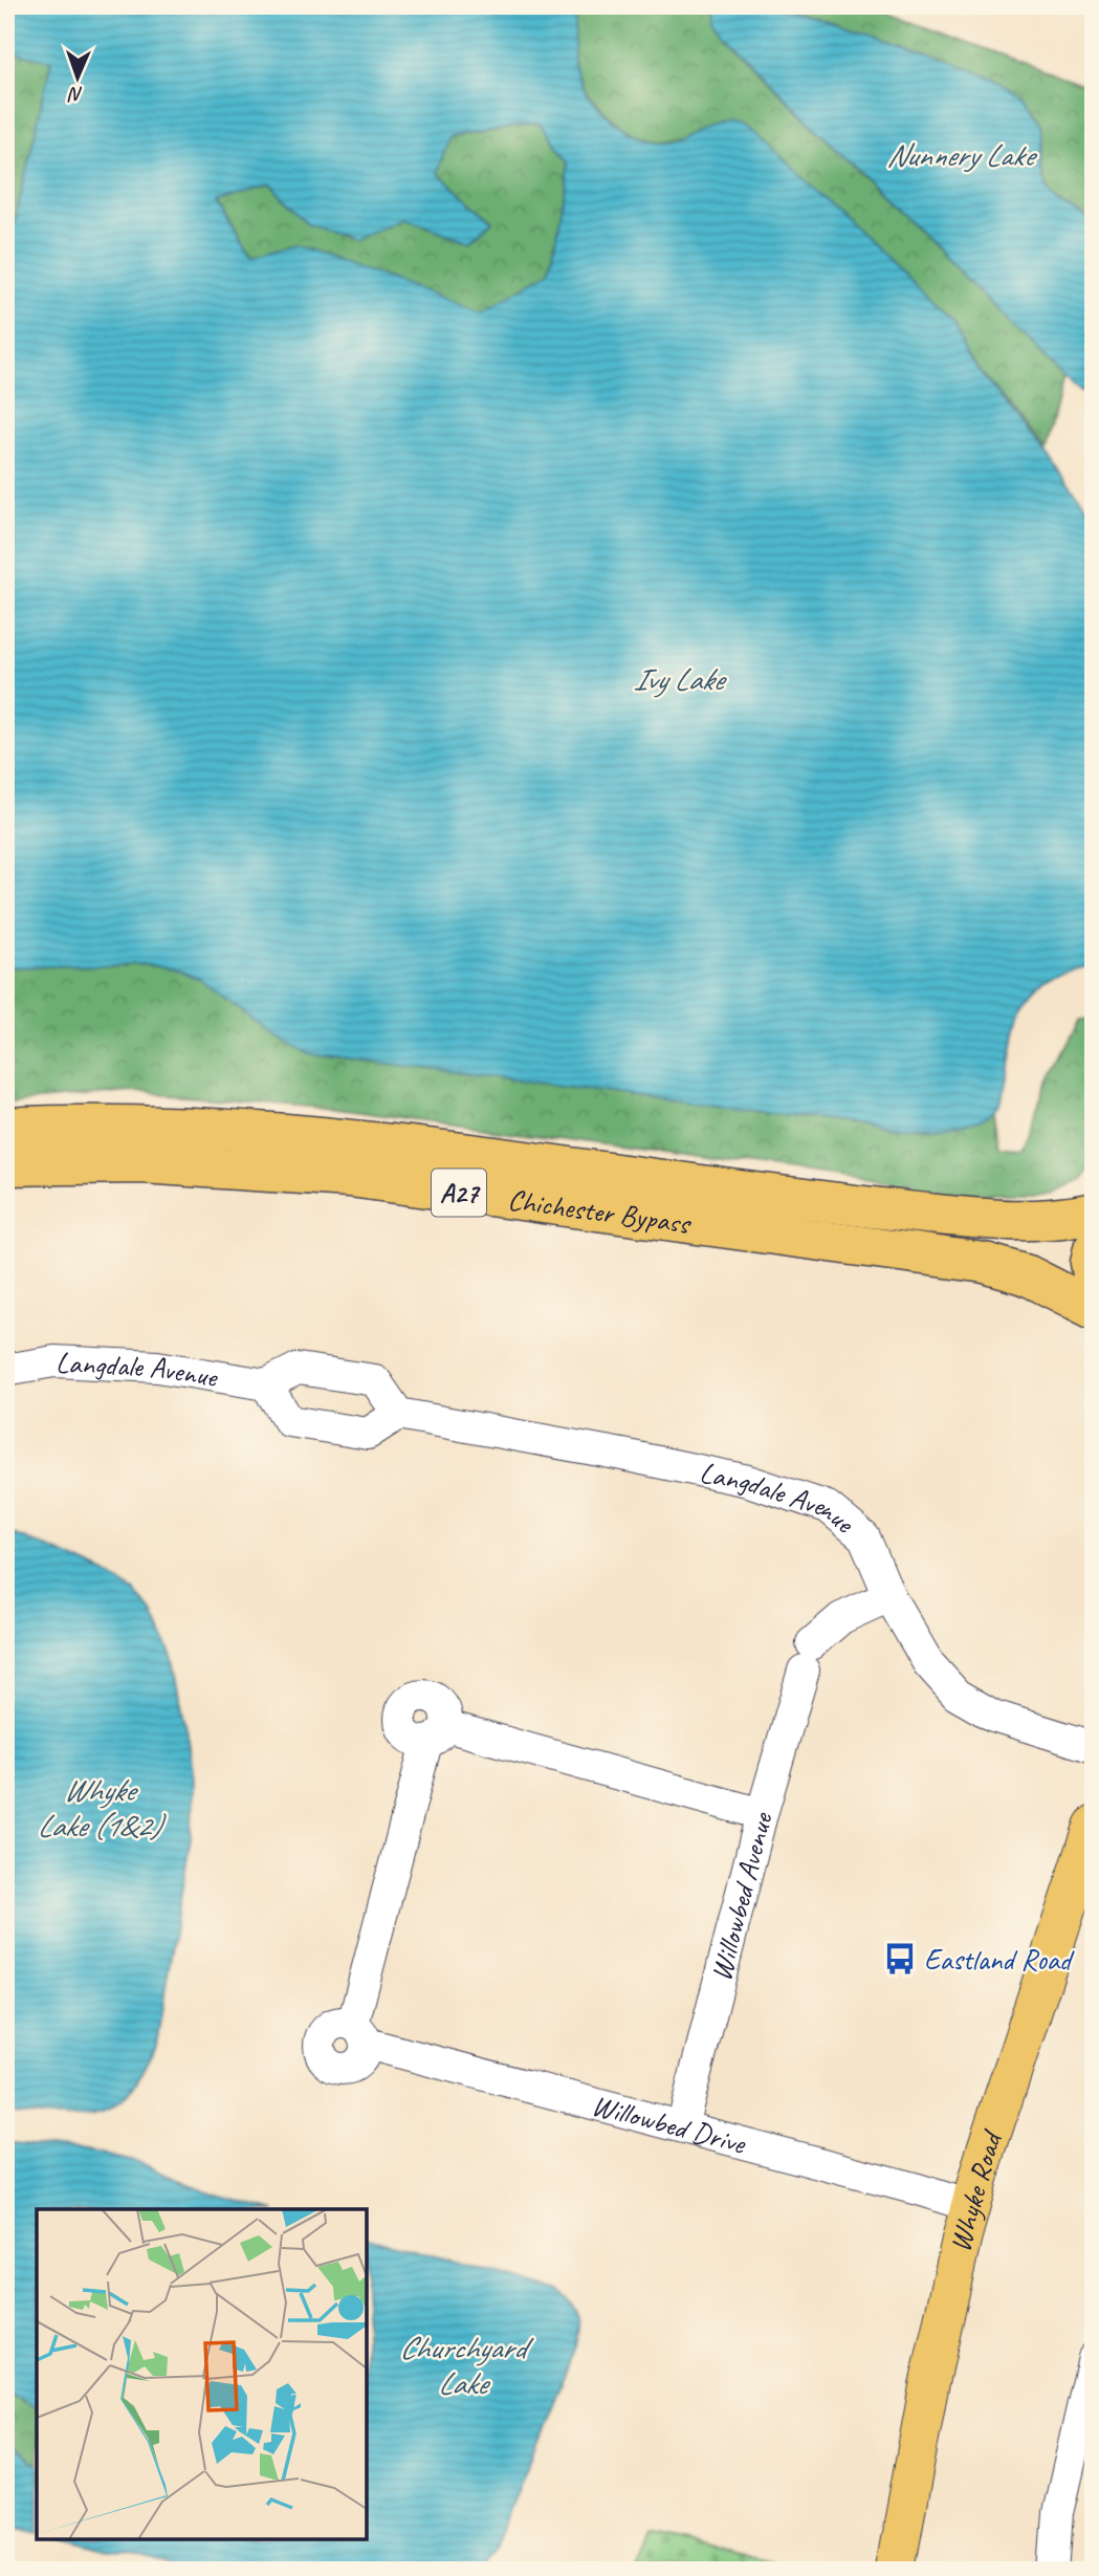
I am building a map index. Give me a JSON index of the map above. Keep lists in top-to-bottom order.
{
  "streets": {
    "highway": ["A27", "Chichester Bypass"],
    "main road": ["Whyke Road"],
    "street": ["Langdale Avenue", "Willowbed Avenue", "Willowbed Drive"]
  },
  "crossings": [
    ["Langdale Avenue", "Willowbed Avenue"],
    ["Willowbed Avenue", "Willowbed Drive"],
    ["Willowbed Drive", "Whyke Road"]
  ],
  "water": [
    "Nunnery Lake",
    "Ivy Lake",
    "Whyke Lake (1&2)",
    "Churchyard Lake"
  ],
  "places": {
    "bus stop": ["Eastland Road"]
  },
  "north": "bottom"
}
